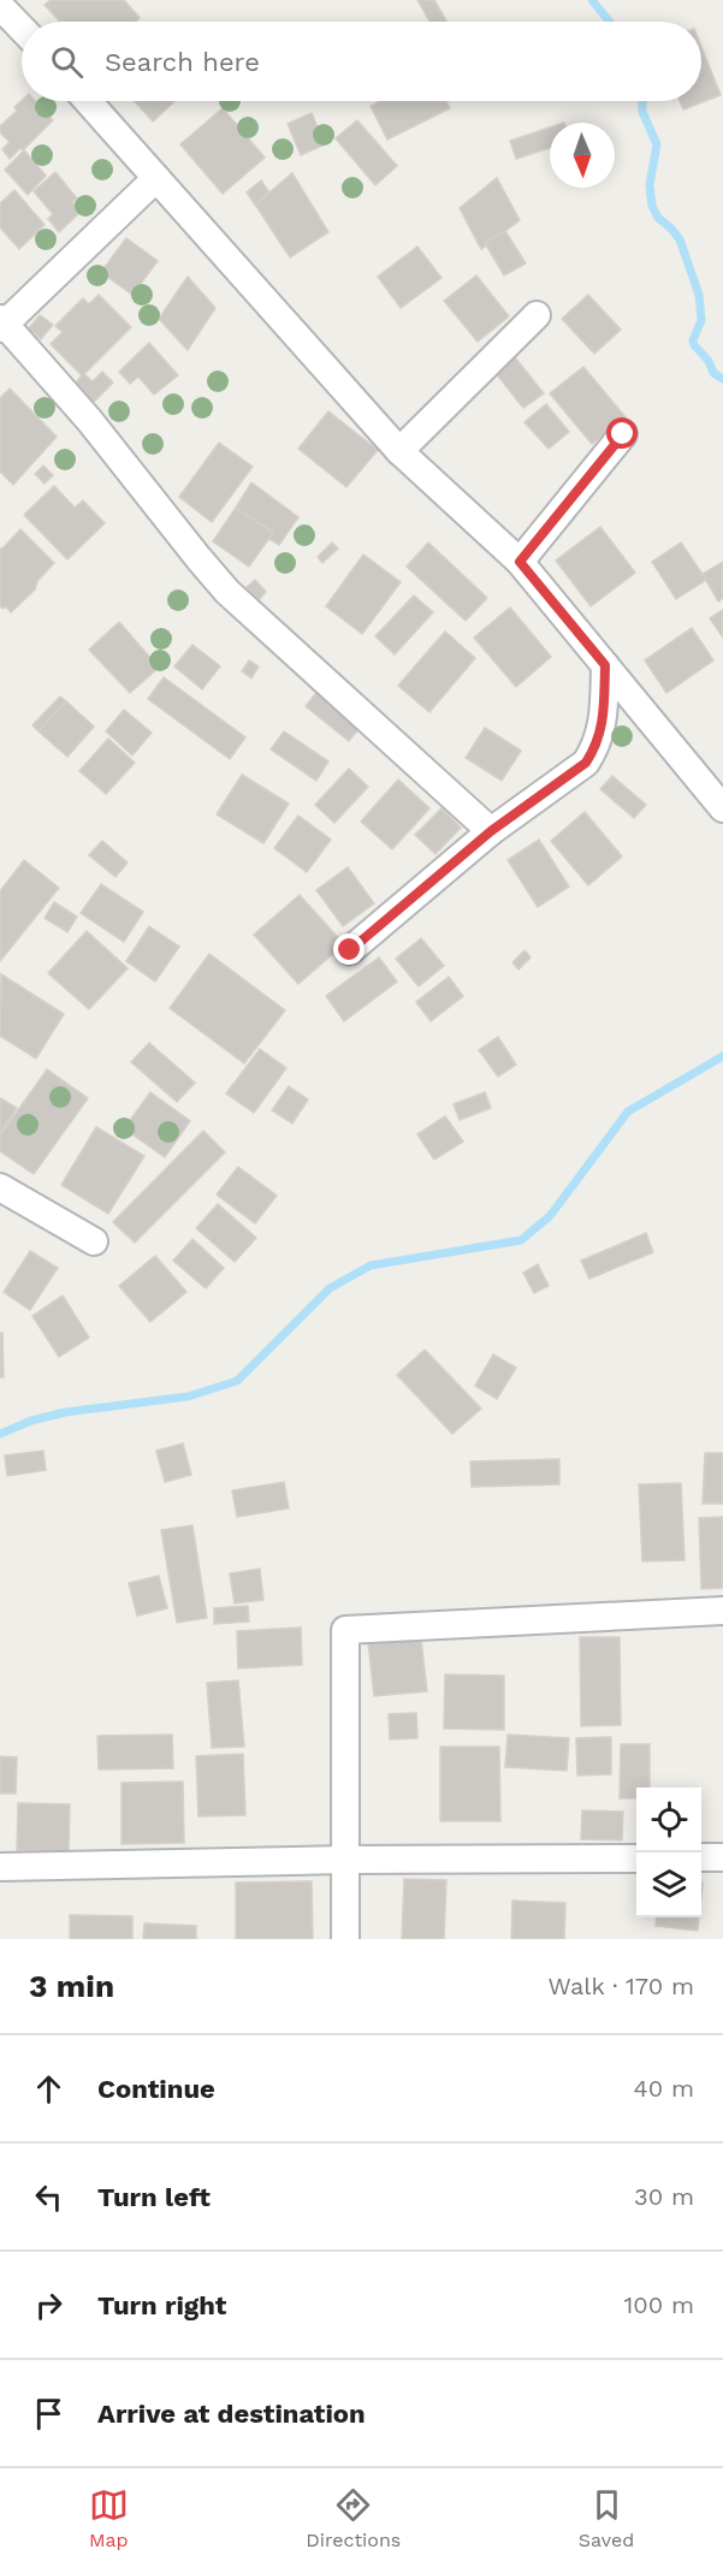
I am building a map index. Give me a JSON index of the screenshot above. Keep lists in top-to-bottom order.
{
  "north": "bottom",
  "page": {
    "search": "Search here",
    "heading": ["3 min", "Walk · 170 m"],
    "list": [
      ["Continue", "40 m"],
      ["Turn left", "30 m"],
      ["Turn right", "100 m"],
      "Arrive at destination"
    ],
    "nav": ["Map", "Directions", "Saved"]
  }
}
